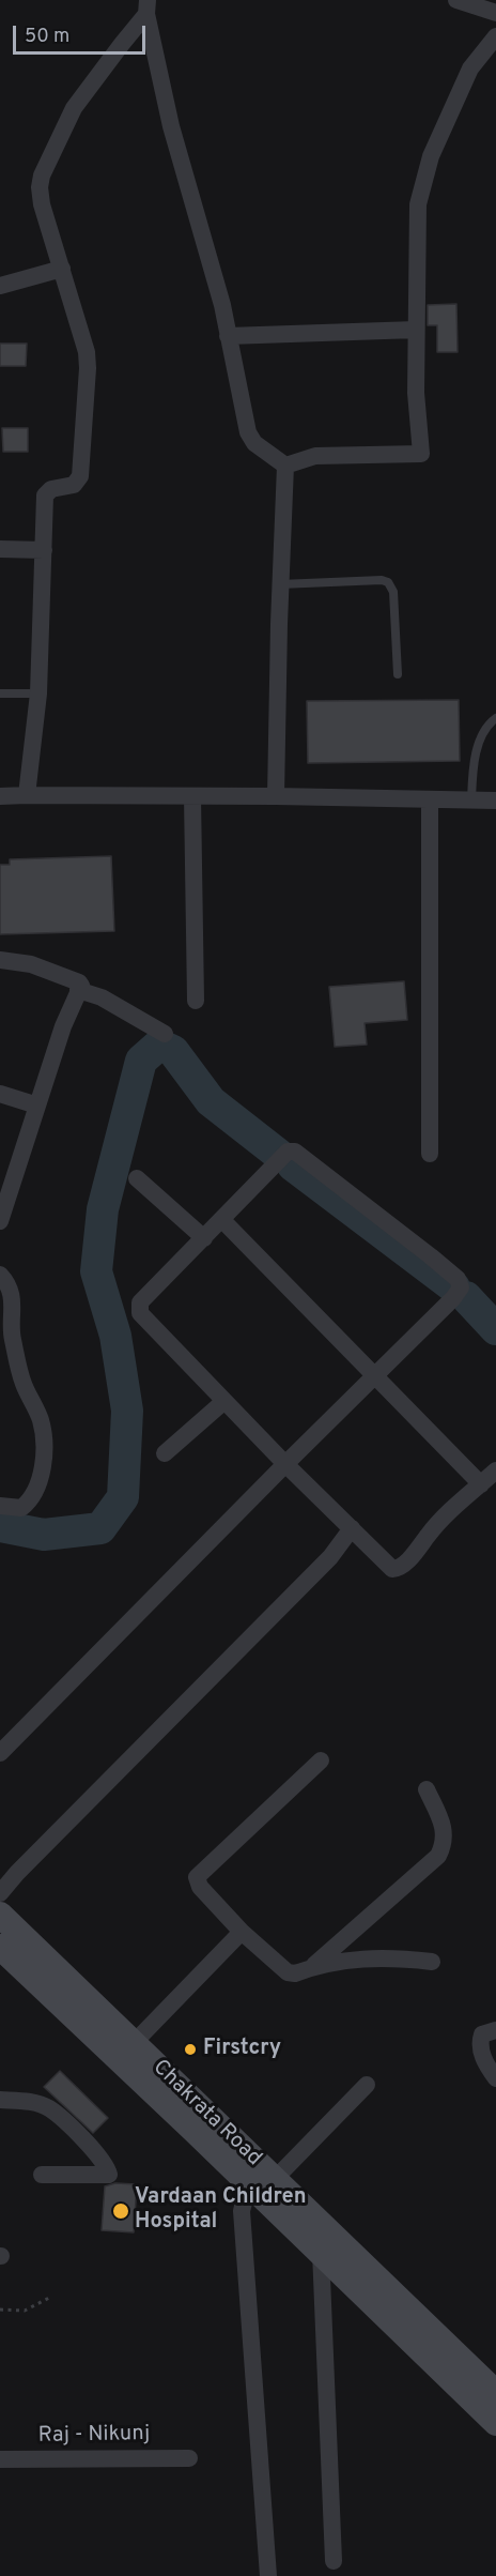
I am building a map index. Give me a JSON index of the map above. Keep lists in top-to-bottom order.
{
  "streets": {
    "main road": ["Chakrata Road"],
    "street": ["Raj - Nikunj"]
  },
  "places": ["Firstcry", "Vardaan Children Hospital"],
  "scale_bar": "50 m"
}
